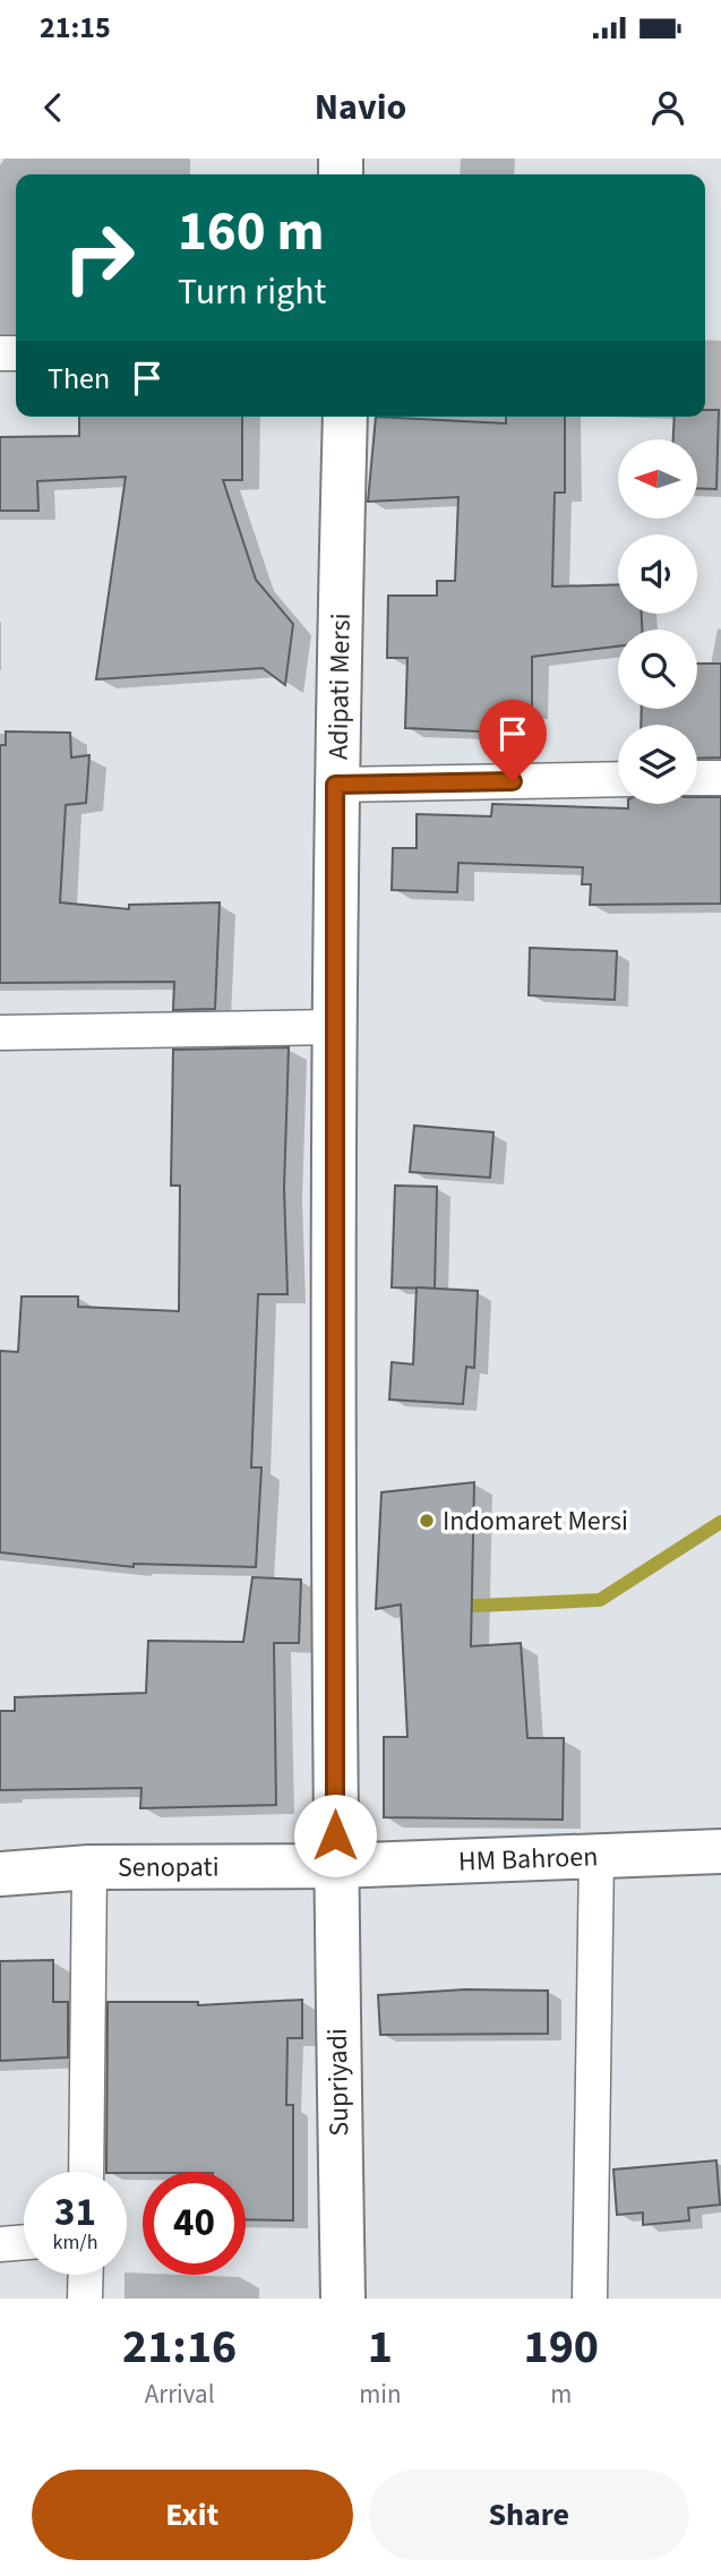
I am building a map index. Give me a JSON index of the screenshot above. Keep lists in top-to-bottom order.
{
  "streets": {
    "street": [
      "Adipati Mersi",
      "HM Bahroen",
      "Senopati",
      "Supriyadi"
    ]
  },
  "crossings": [
    ["Adipati Mersi", "HM Bahroen"],
    ["Adipati Mersi", "Senopati"],
    ["Adipati Mersi", "Supriyadi"],
    ["HM Bahroen", "Senopati"],
    ["HM Bahroen", "Supriyadi"],
    ["Senopati", "Supriyadi"]
  ],
  "places": ["Indomaret Mersi"],
  "north": "left",
  "page": {
    "status": "21:15",
    "header": "Navio",
    "turn": ["160 m", "Turn right"],
    "then": "Then",
    "speed": "31 km/h",
    "limit": "40",
    "eta": [
      "21:16",
      "Arrival",
      "1",
      "min",
      "190",
      "m"
    ],
    "buttons": ["Exit", "Share"]
  }
}
